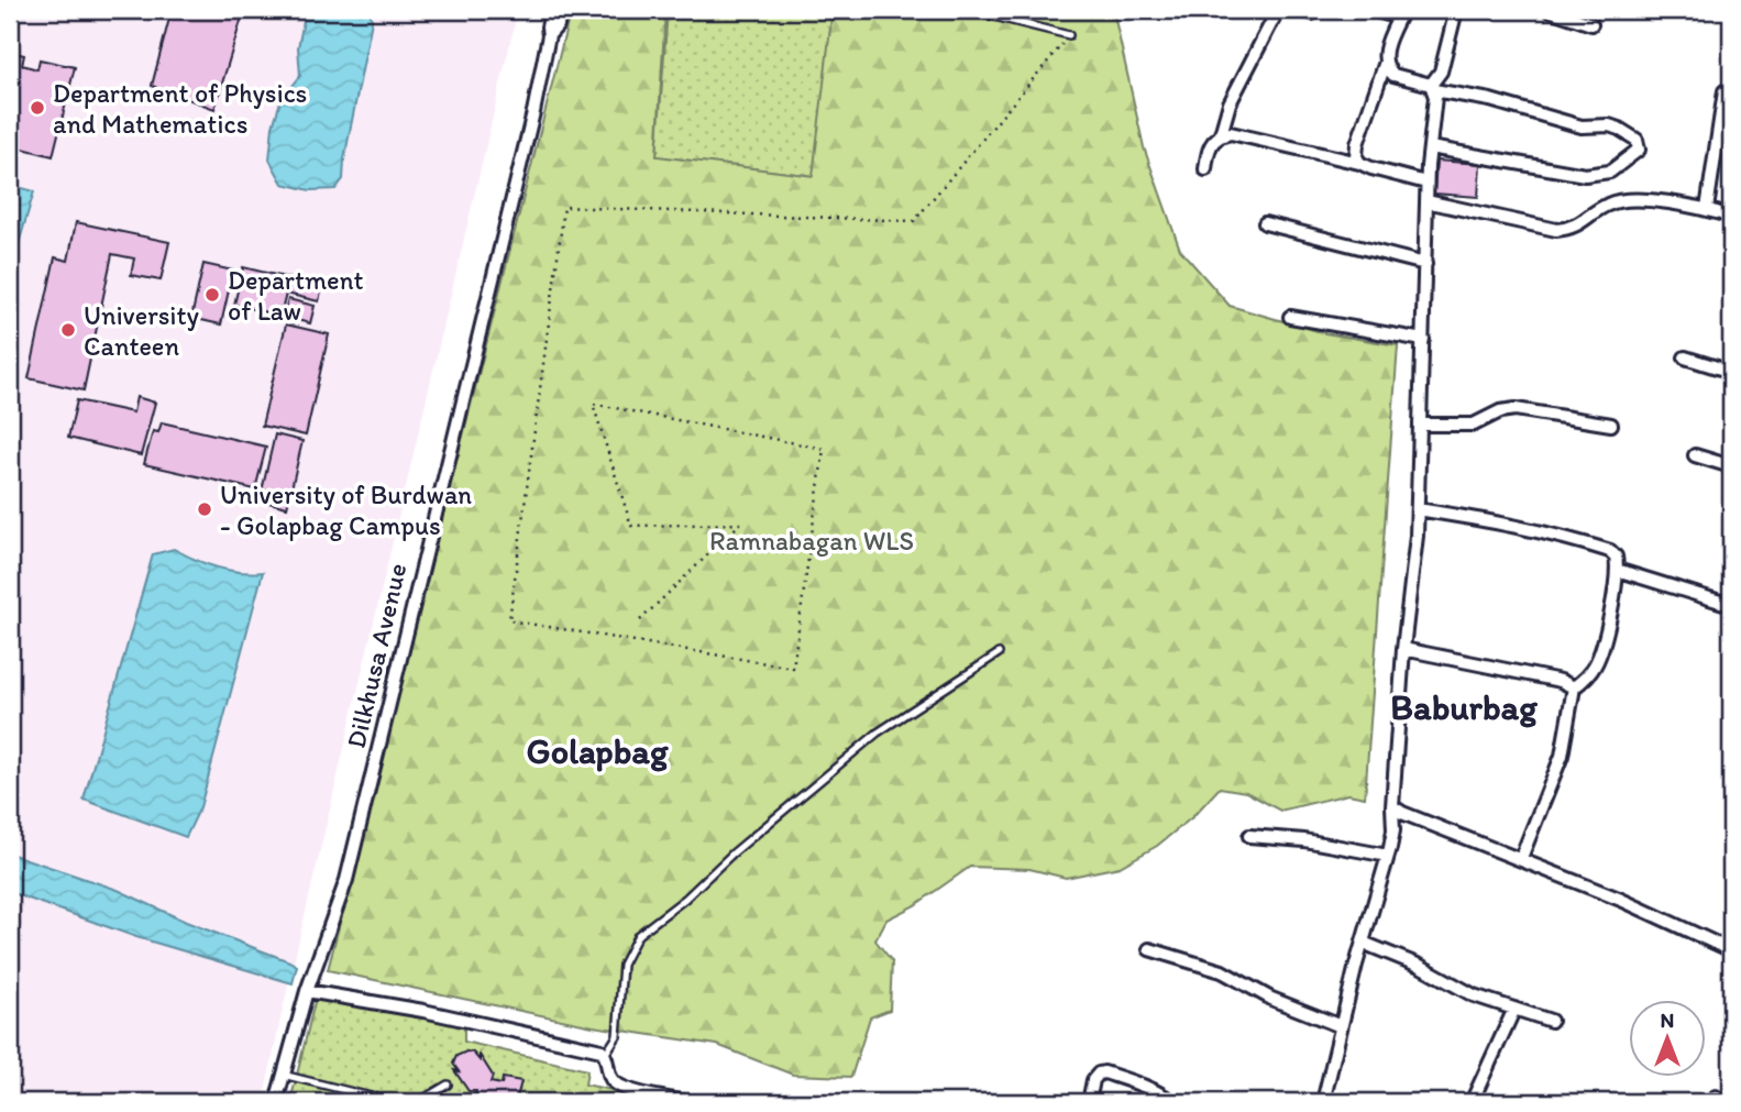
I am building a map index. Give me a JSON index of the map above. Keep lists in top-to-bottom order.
{
  "streets": {
    "street": ["Dilkhusa Avenue"]
  },
  "districts": ["Baburbag", "Golapbag"],
  "parks": ["Ramnabagan WLS"],
  "places": [
    "Department of Physics and Mathematics",
    "Department of Law",
    "University Canteen",
    "University of Burdwan - Golapbag Campus"
  ],
  "north": "top"
}
